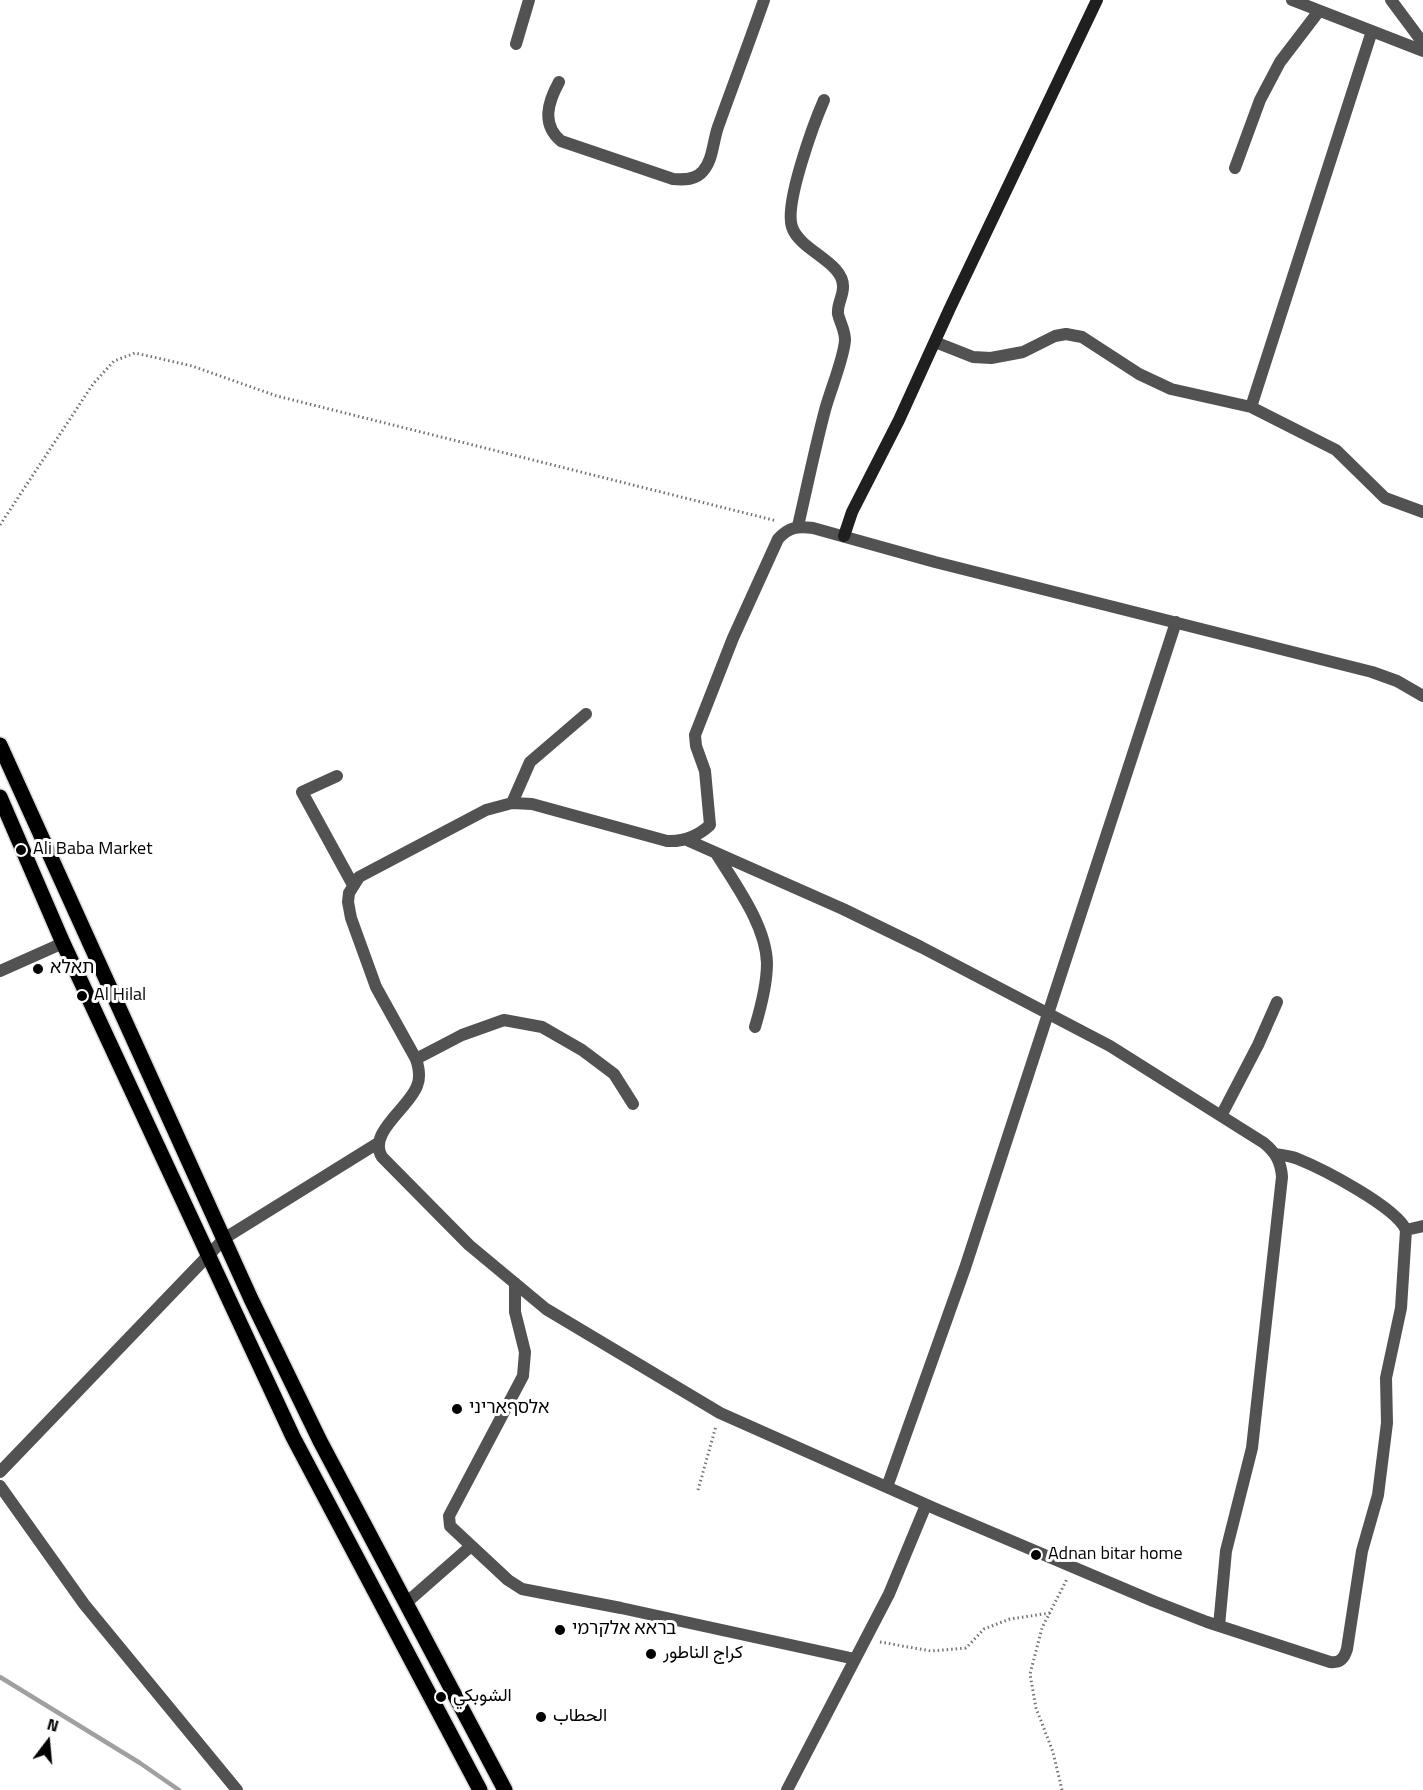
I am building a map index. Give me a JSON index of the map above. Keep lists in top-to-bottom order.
{
  "places": [
    "Ali Baba Market",
    "תאלא",
    "Al Hilal",
    "אלסףאריני",
    "Adnan bitar home",
    "בראא אלקרמי",
    "كراج الناطور",
    "الشوبكي",
    "الحطاب"
  ],
  "north": "top"
}
